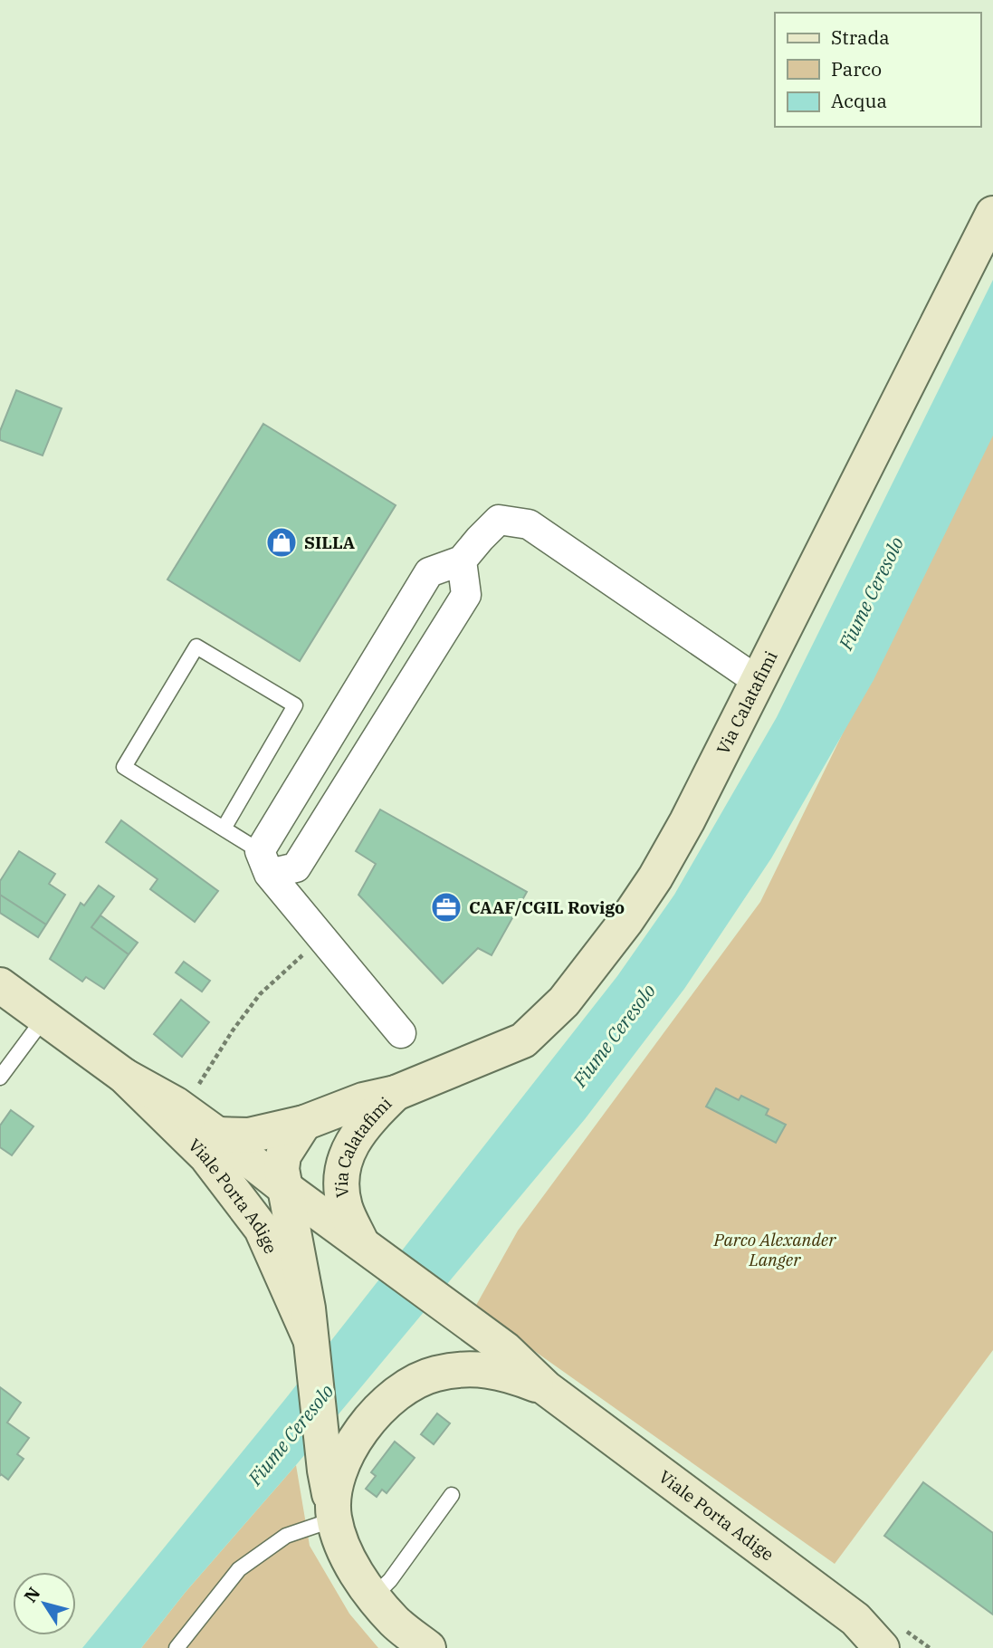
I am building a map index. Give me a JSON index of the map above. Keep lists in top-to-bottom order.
{
  "streets": {
    "main road": ["Via Calatafimi", "Viale Porta Adige"]
  },
  "crossings": [
    ["Via Calatafimi", "Viale Porta Adige"]
  ],
  "water": ["Fiume Ceresolo"],
  "parks": ["Parco Alexander Langer"],
  "places": {
    "shop": ["SILLA"],
    "office": ["CAAF/CGIL Rovigo"]
  },
  "legend": ["Strada", "Parco", "Acqua"],
  "north": "top left"
}
